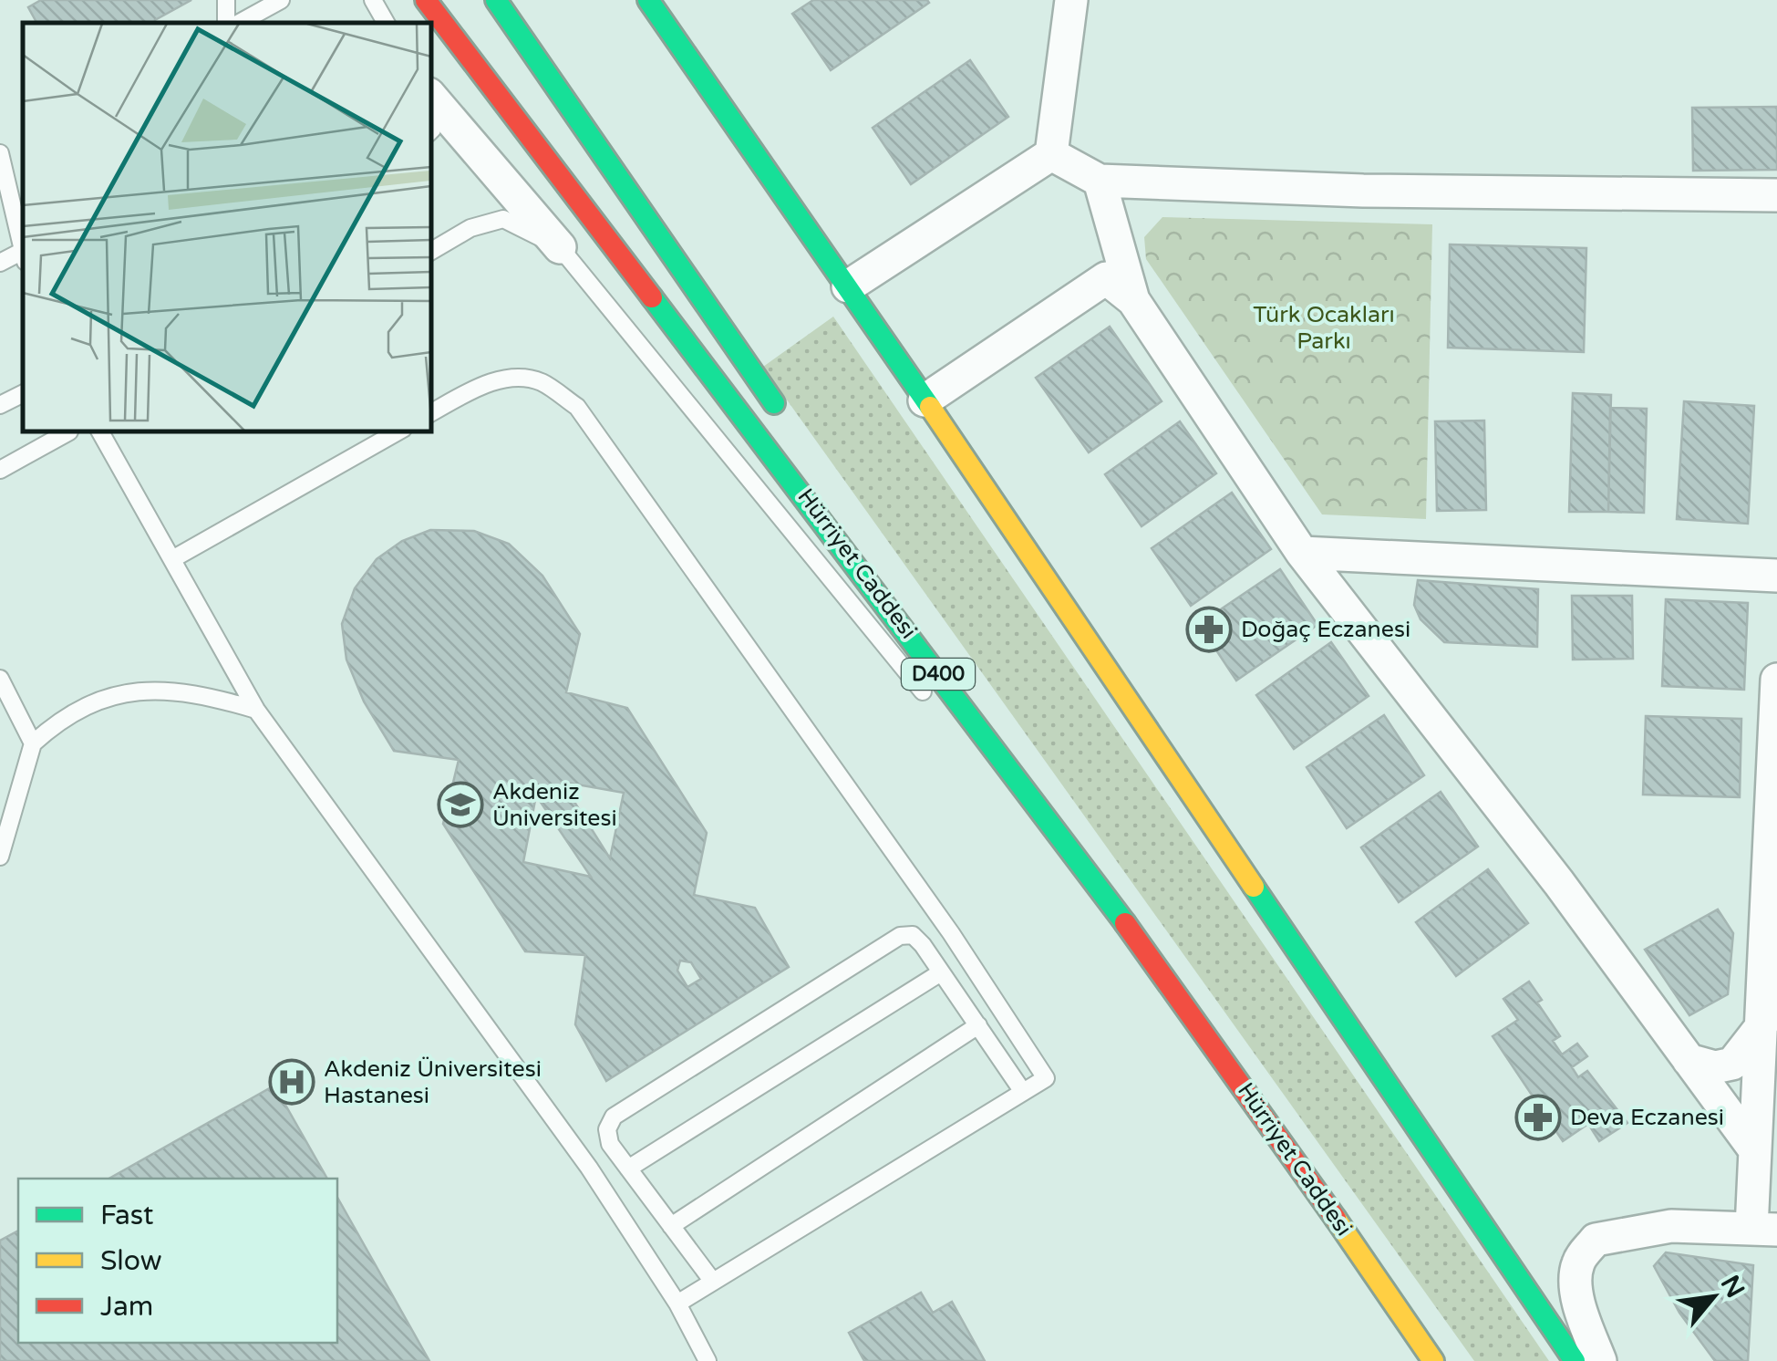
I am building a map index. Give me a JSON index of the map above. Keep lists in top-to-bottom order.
{
  "streets": {
    "highway": ["Hürriyet Caddesi", "D400"]
  },
  "parks": ["Türk Ocakları Parkı"],
  "places": {
    "pharmacy": ["Doğaç Eczanesi", "Deva Eczanesi"],
    "school or university": ["Akdeniz Üniversitesi"],
    "hospital": ["Akdeniz Üniversitesi Hastanesi"]
  },
  "legend": ["Fast", "Slow", "Jam"],
  "north": "top right"
}
